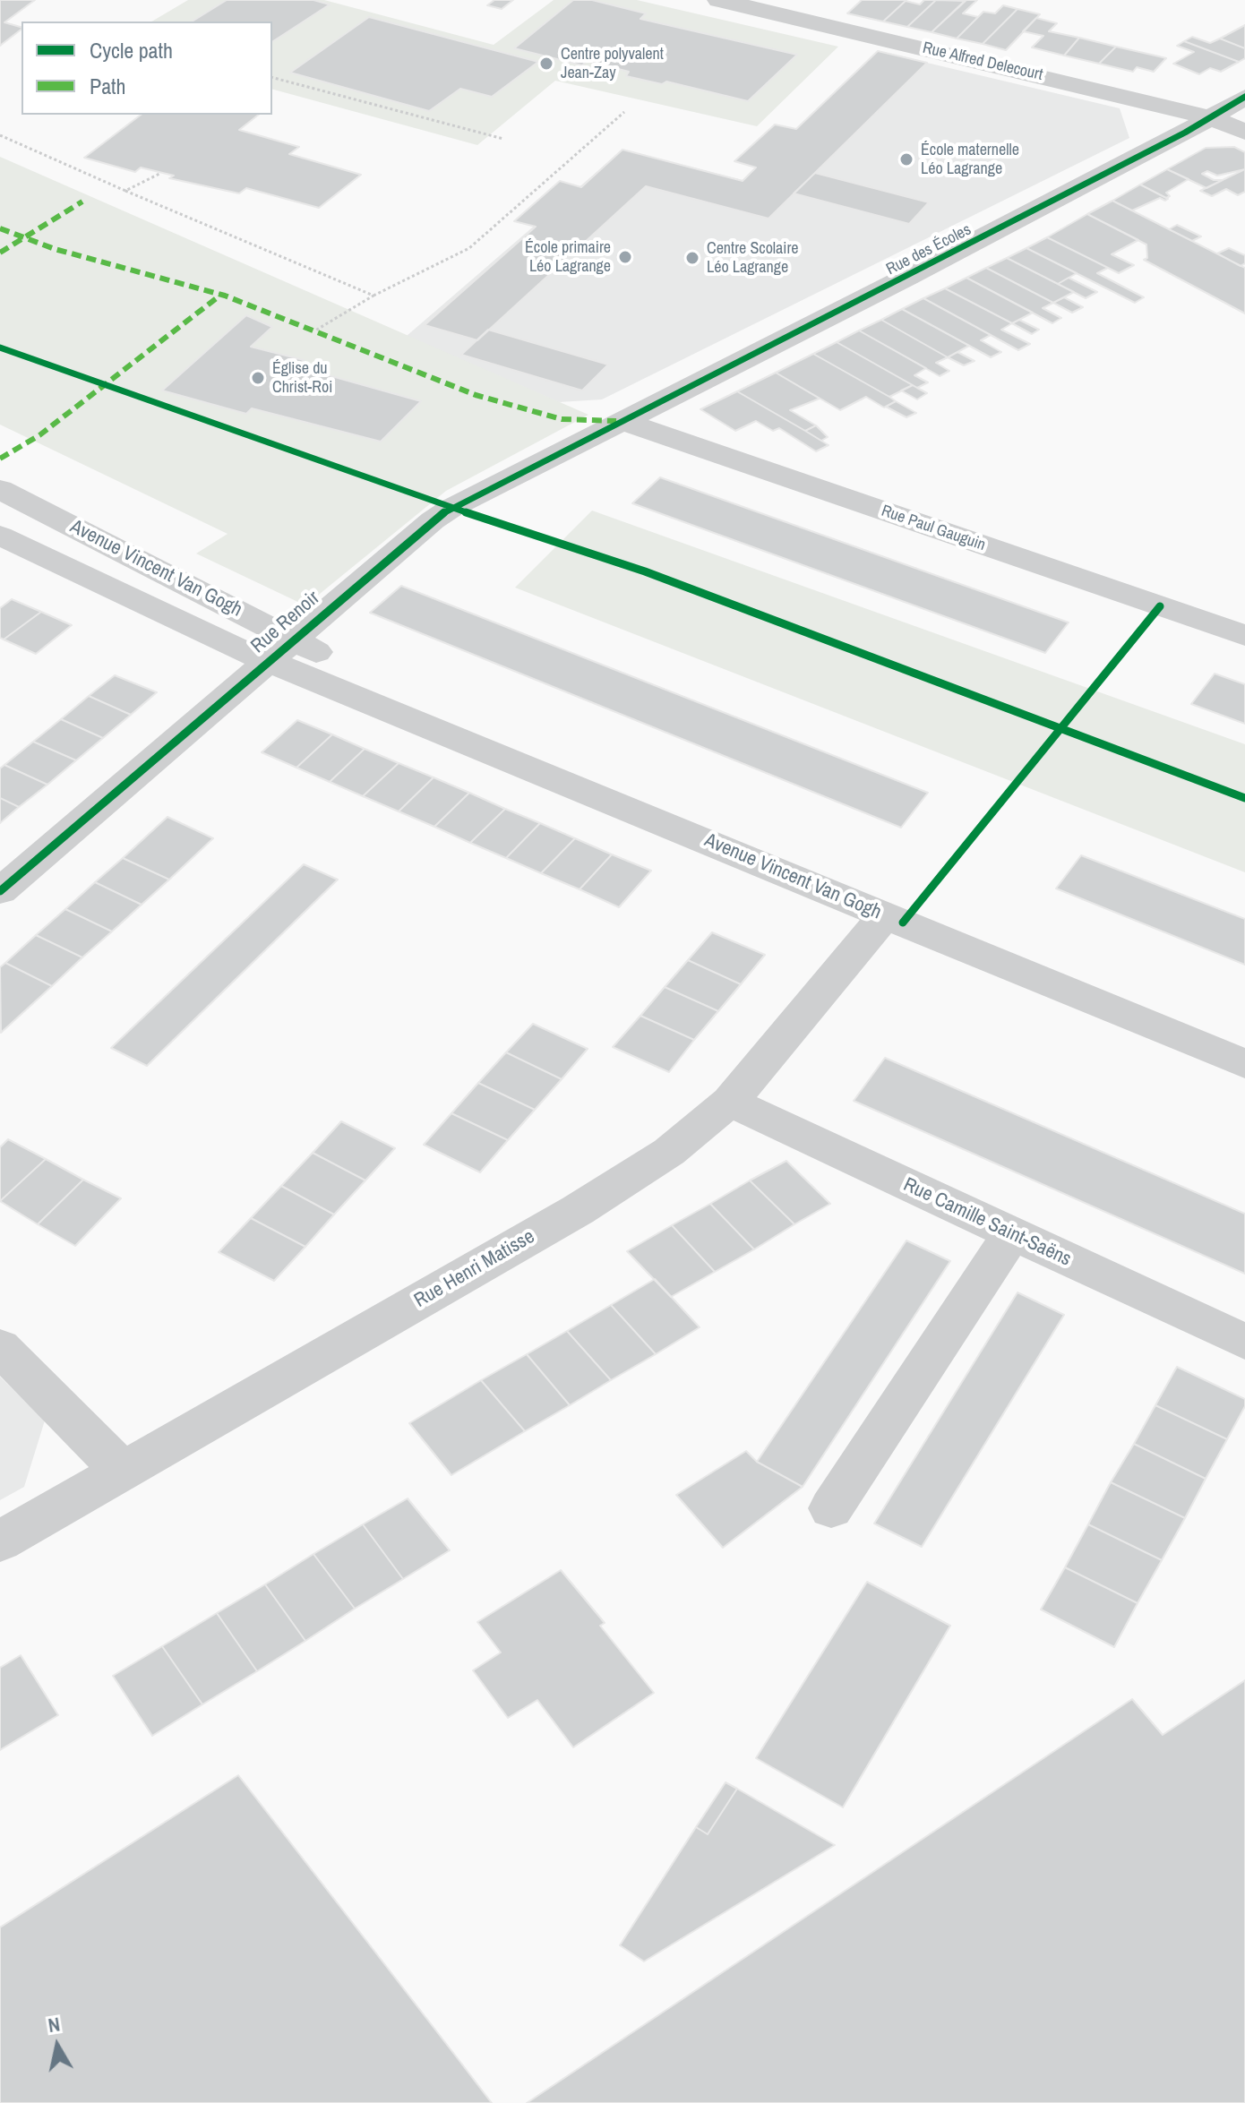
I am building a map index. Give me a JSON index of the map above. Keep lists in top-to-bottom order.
{
  "streets": {
    "street": [
      "Rue Alfred Delecourt",
      "Rue des Écoles",
      "Rue Paul Gauguin",
      "Avenue Vincent Van Gogh",
      "Rue Renoir",
      "Rue Camille Saint-Saëns",
      "Rue Henri Matisse"
    ]
  },
  "crossings": [
    ["Rue Alfred Delecourt", "Rue des Écoles"],
    ["Rue des Écoles", "Rue Paul Gauguin"],
    ["Rue des Écoles", "Rue Renoir"],
    ["Rue Paul Gauguin", "Rue Renoir"],
    ["Avenue Vincent Van Gogh", "Rue Renoir"],
    ["Avenue Vincent Van Gogh", "Rue Henri Matisse"],
    ["Rue Camille Saint-Saëns", "Rue Henri Matisse"]
  ],
  "places": [
    "Centre polyvalent Jean-Zay",
    "École maternelle Léo Lagrange",
    "École primaire Léo Lagrange",
    "Centre Scolaire Léo Lagrange",
    "Église du Christ-Roi"
  ],
  "legend": ["Cycle path", "Path"],
  "north": "top"
}
